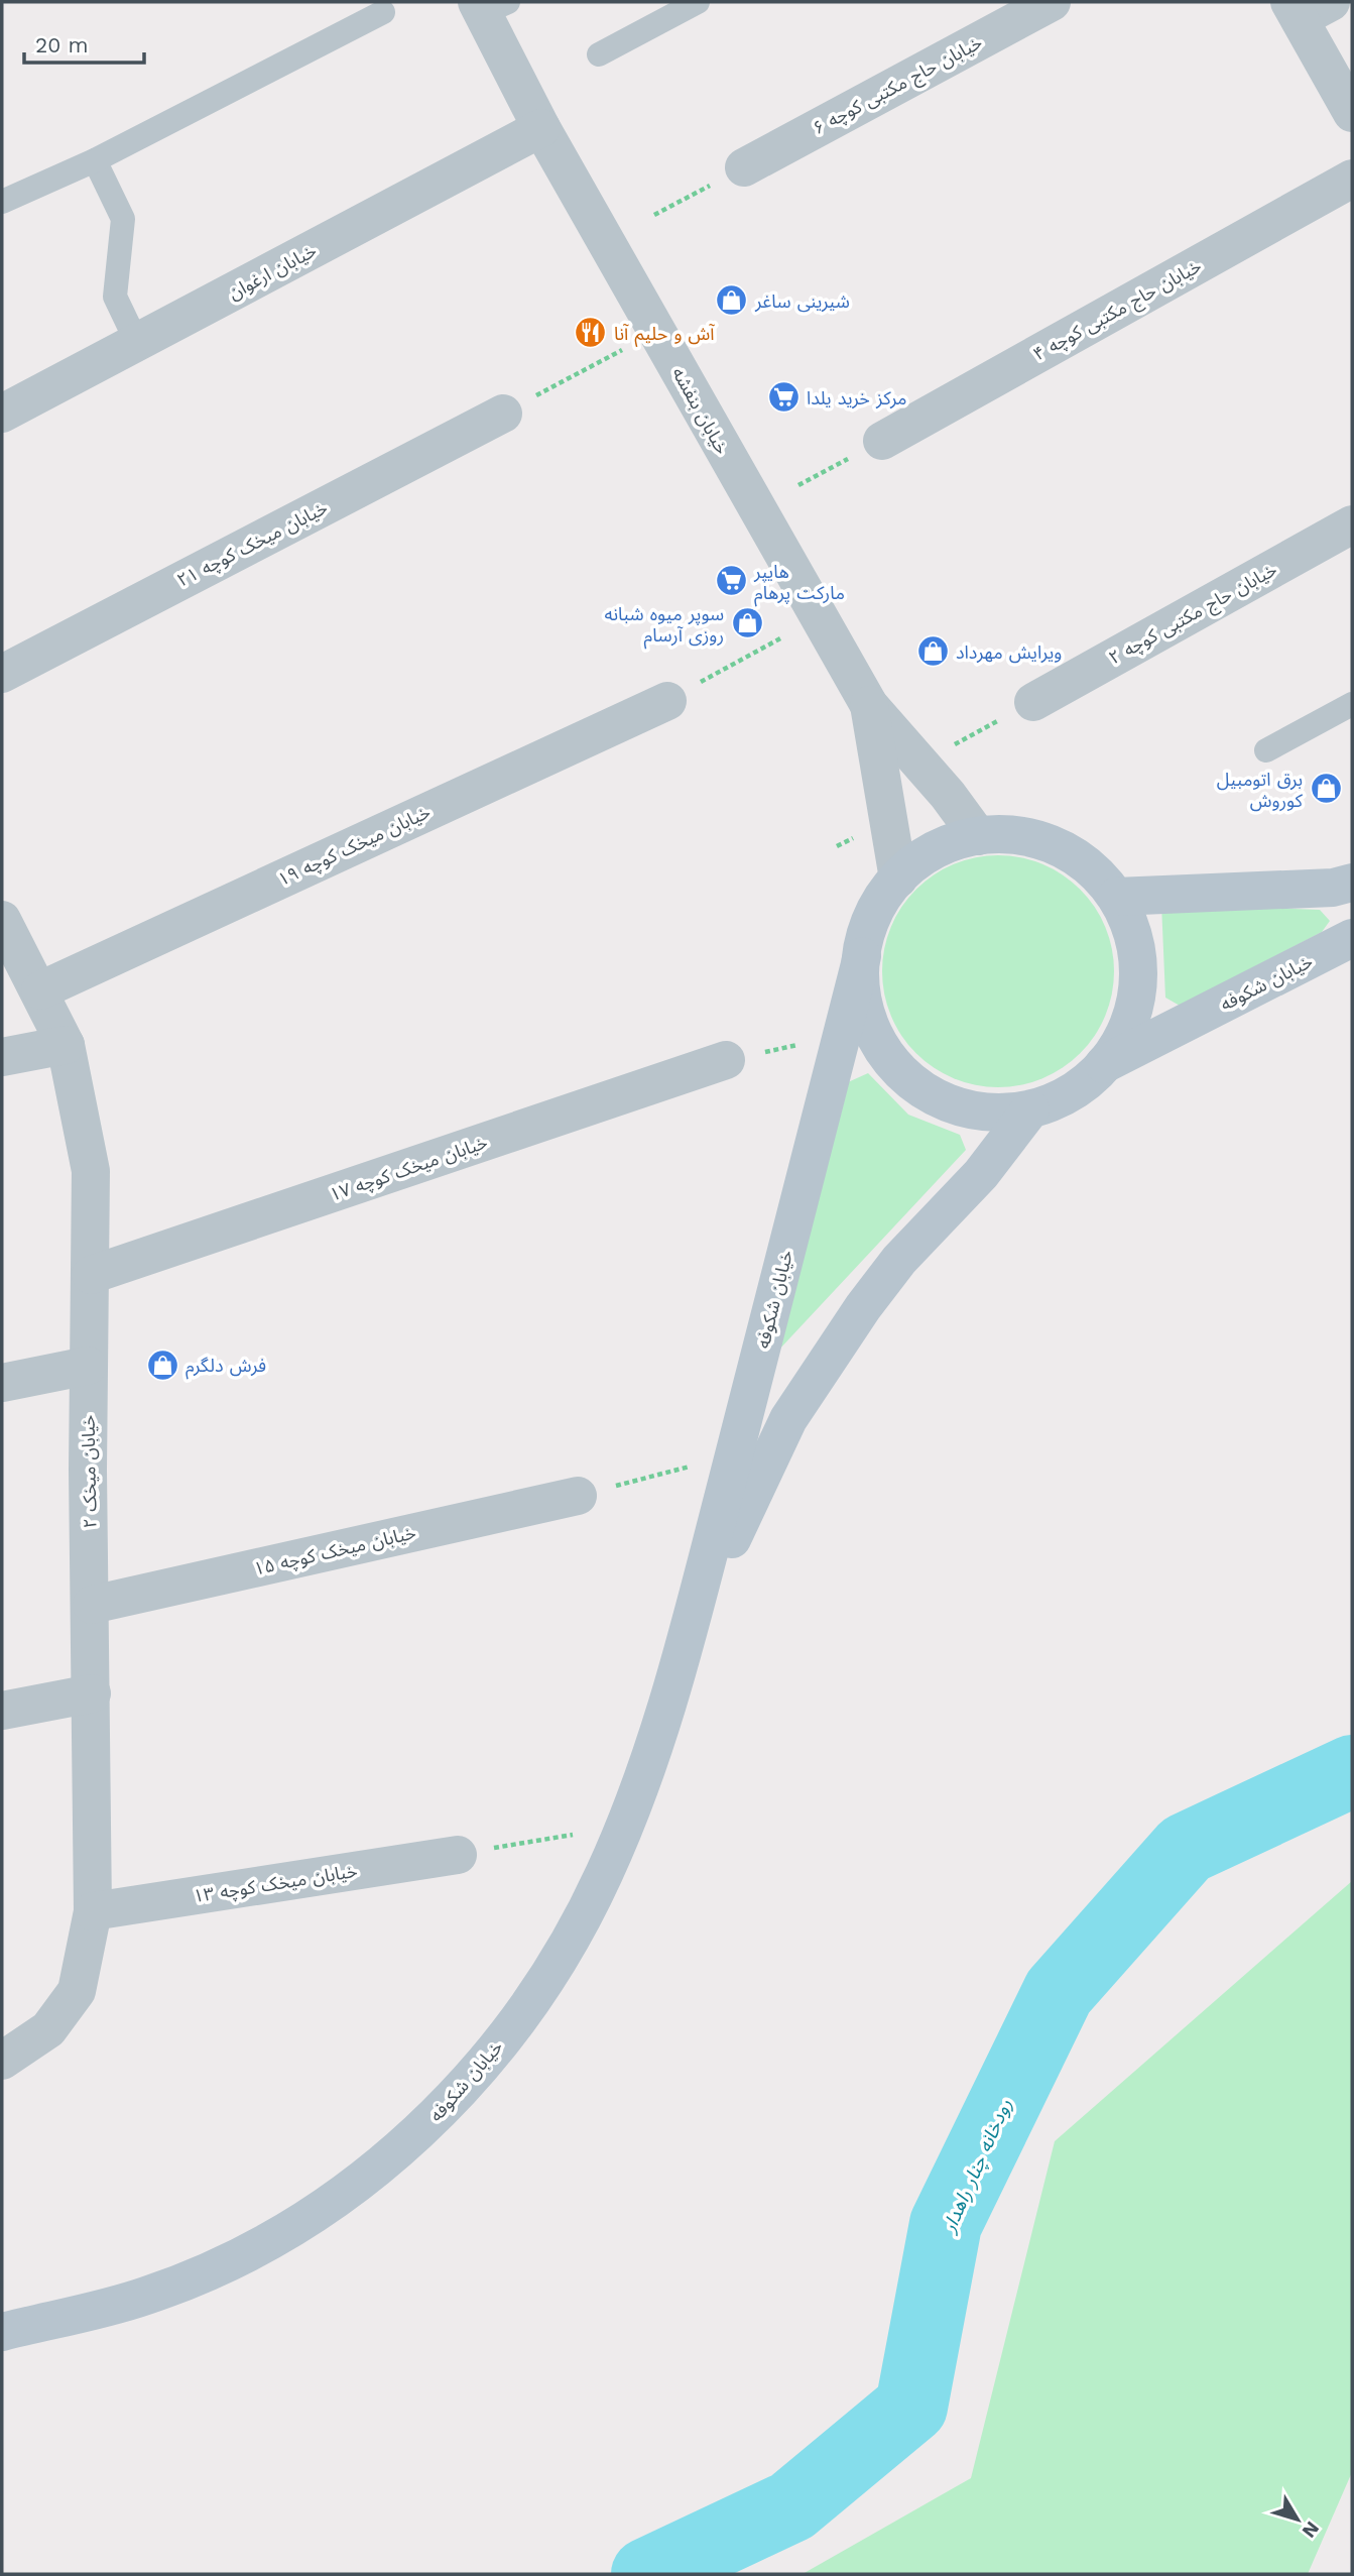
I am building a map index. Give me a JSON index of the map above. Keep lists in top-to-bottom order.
{
  "streets": {
    "main road": ["خیابان شکوفه"],
    "street": [
      "خیابان حاج مکتبی کوچه ۶",
      "خیابان ارغوان",
      "خیابان حاج مکتبی کوچه ۴",
      "خیابان بنفشه",
      "خیابان میخک کوچه ۲۱",
      "خیابان حاج مکتبی کوچه ۲",
      "خیابان میخک کوچه ۱۹",
      "خیابان میخک کوچه ۱۷",
      "خیابان میخک ۲",
      "خیابان میخک کوچه ۱۵",
      "خیابان میخک کوچه ۱۳"
    ]
  },
  "crossings": [
    ["خیابان ارغوان", "خیابان بنفشه"],
    ["خیابان میخک کوچه ۱۹", "خیابان میخک ۲"],
    ["خیابان میخک کوچه ۱۷", "خیابان میخک ۲"],
    ["خیابان میخک ۲", "خیابان میخک کوچه ۱۵"],
    ["خیابان میخک ۲", "خیابان میخک کوچه ۱۳"]
  ],
  "water": ["رودخانه چنار راهدار"],
  "places": {
    "shop": [
      "شیرینی ساغر",
      "سوپر میوه شبانه روزی آرسام",
      "ویرایش مهرداد",
      "برق اتومبیل کوروش",
      "فرش دلگرم"
    ],
    "restaurant": ["آش و حلیم آنا"],
    "supermarket": ["مرکز خرید یلدا", "هایپر مارکت پرهام"]
  },
  "scale_bar": "20 m",
  "north": "bottom right"
}
